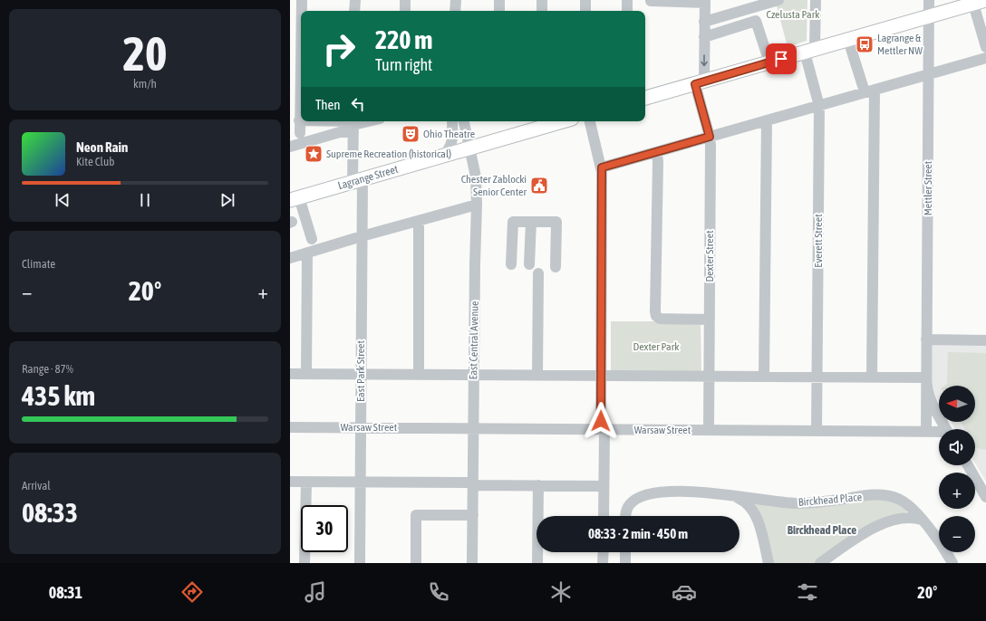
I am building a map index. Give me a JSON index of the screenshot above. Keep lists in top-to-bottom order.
{
  "streets": {
    "main road": ["Lagrange Street"],
    "street": [
      "Mettler Street",
      "Everett Street",
      "Dexter Street",
      "East Central Avenue",
      "East Park Street",
      "Warsaw Street",
      "Birckhead Place"
    ]
  },
  "crossings": [
    ["Lagrange Street", "East Central Avenue"],
    ["Lagrange Street", "East Park Street"],
    ["Mettler Street", "Warsaw Street"],
    ["Everett Street", "Warsaw Street"],
    ["Dexter Street", "Warsaw Street"],
    ["East Central Avenue", "Warsaw Street"],
    ["East Park Street", "Warsaw Street"]
  ],
  "districts": ["Birckhead Place"],
  "parks": ["Czelusta Park", "Dexter Park"],
  "places": {
    "bus stop": ["Lagrange & Mettler NW"],
    "theatre": ["Ohio Theatre"],
    "place": ["Supreme Recreation (historical)"],
    "public building": ["Chester Zablocki Senior Center"]
  },
  "north": "left",
  "page": {
    "tile": [
      ["20", "km/h"],
      "Climate",
      ["Range · 87%", "435 km"],
      ["Arrival", "08:33"]
    ],
    "turn": ["220 m", "Turn right"],
    "then": "Then",
    "song": ["Neon Rain", "Kite Club"],
    "heat": ["−", "20°", "+"],
    "map_buttons": ["+", "−"],
    "limit": "30",
    "trip": "08:33 · 2 min · 450 m",
    "tabs": ["08:31", "20°"]
  }
}
